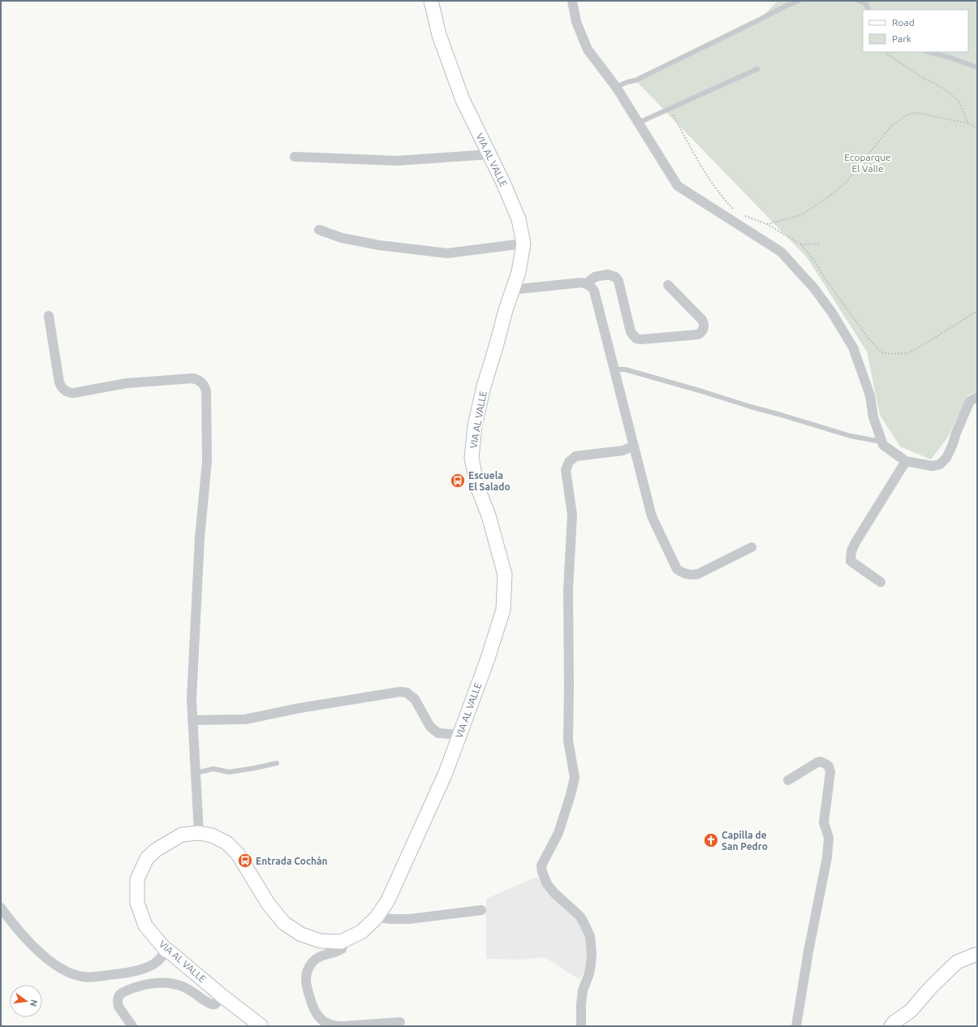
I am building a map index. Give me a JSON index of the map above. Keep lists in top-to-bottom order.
{
  "streets": {
    "main road": ["VIA AL VALLE"]
  },
  "parks": ["Ecoparque El Valle"],
  "places": {
    "bus stop": ["Escuela El Salado", "Entrada Cochán"],
    "church": ["Capilla de San Pedro"]
  },
  "legend": ["Road", "Park"],
  "north": "right"
}
